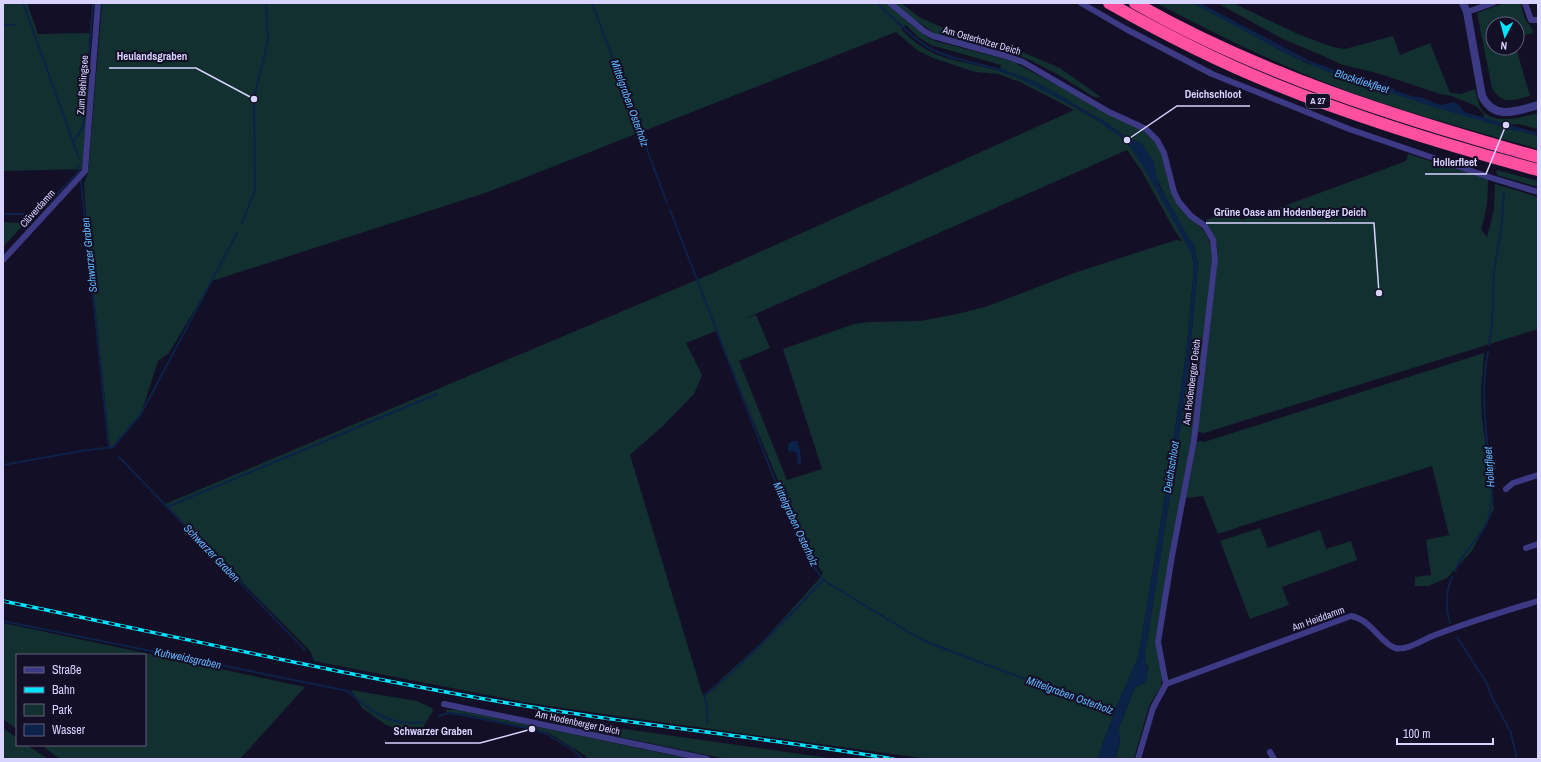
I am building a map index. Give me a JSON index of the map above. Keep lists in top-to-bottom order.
{
  "streets": {
    "highway": ["A 27"],
    "street": [
      "Am Osterholzer Deich",
      "Zum Behlingsee",
      "Clüverdamm",
      "Am Hodenberger Deich",
      "Am Heiddamm"
    ]
  },
  "crossings": [
    ["Am Osterholzer Deich", "Am Hodenberger Deich"],
    ["Zum Behlingsee", "Clüverdamm"],
    ["Am Hodenberger Deich", "Am Heiddamm"]
  ],
  "water": [
    "Blockdiekfleet",
    "Mittelgraben Osterholz",
    "Schwarzer Graben",
    "Deichschloot",
    "Hollerfleet",
    "Kuhweidsgraben"
  ],
  "places": [
    "Heulandsgraben",
    "Hollerfleet",
    "Deichschloot",
    "Grüne Oase am Hodenberger Deich",
    "Schwarzer Graben"
  ],
  "legend": [
    "Straße",
    "Bahn",
    "Park",
    "Wasser"
  ],
  "scale_bar": "100 m",
  "north": "bottom"
}
